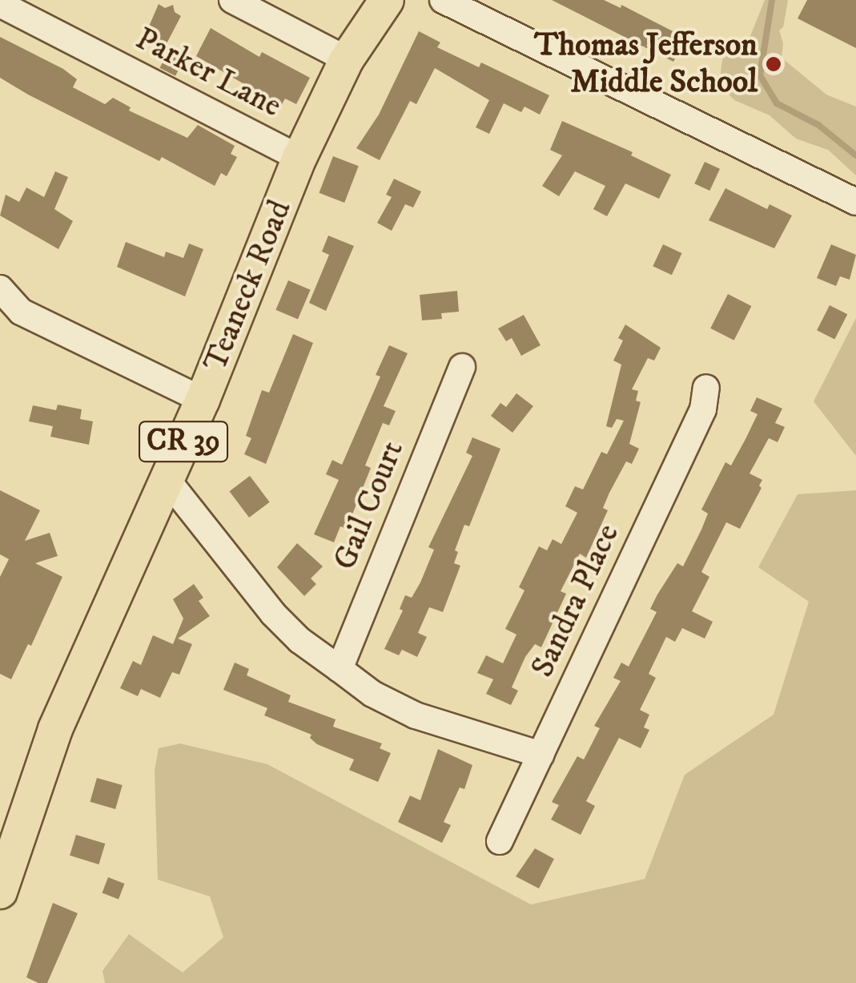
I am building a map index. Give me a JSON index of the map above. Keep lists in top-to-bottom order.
{
  "streets": {
    "main road": ["Teaneck Road", "CR 39"],
    "street": ["Parker Lane", "Gail Court", "Sandra Place"]
  },
  "crossings": [
    ["Parker Lane", "Teaneck Road"]
  ],
  "places": ["Thomas Jefferson Middle School"]
}
